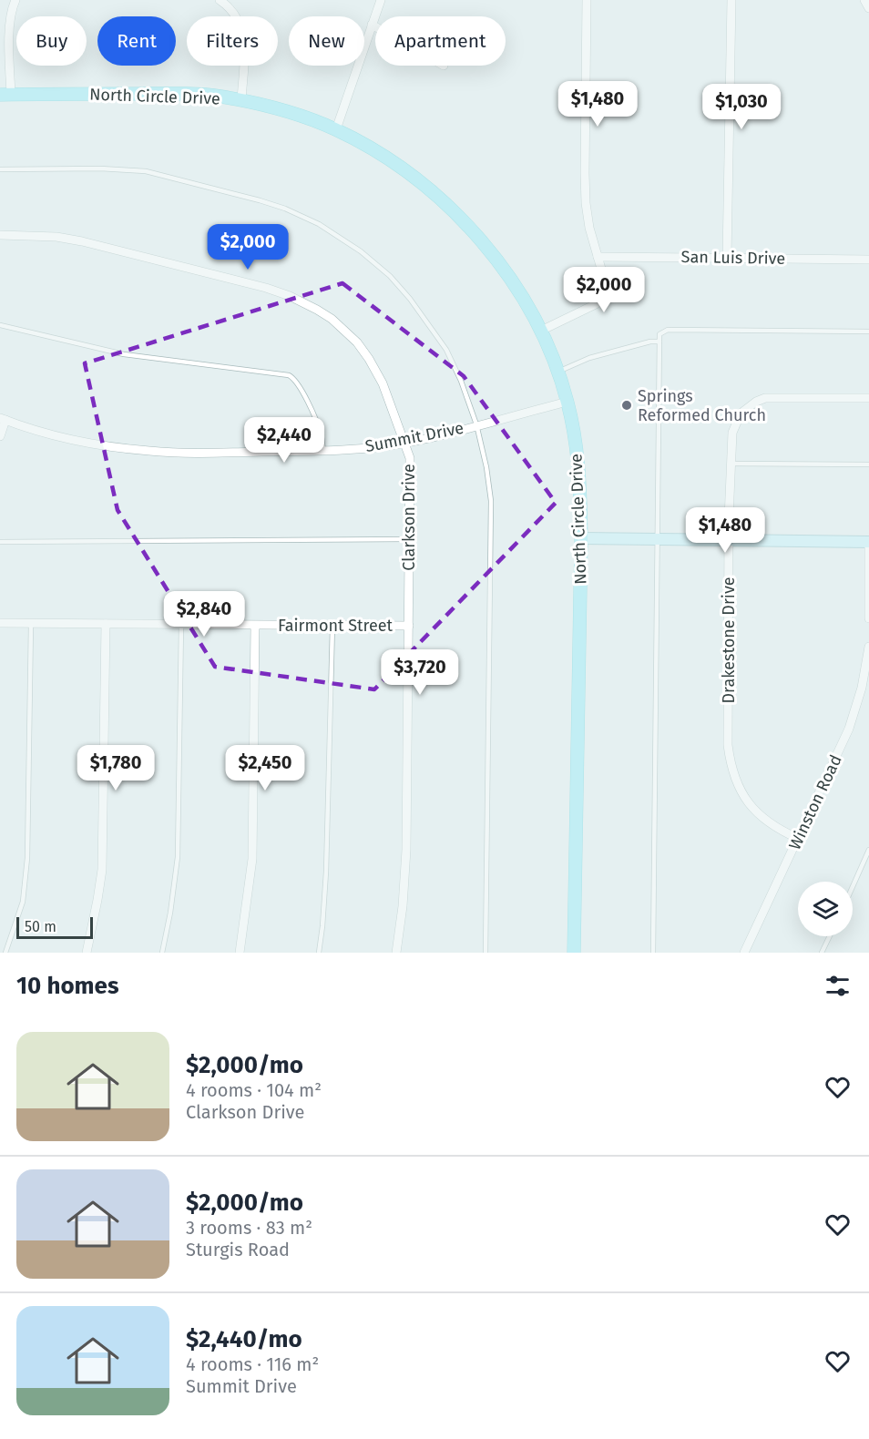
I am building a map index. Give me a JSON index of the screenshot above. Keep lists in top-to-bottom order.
{
  "streets": {
    "main road": ["North Circle Drive"],
    "street": [
      "San Luis Drive",
      "Summit Drive",
      "Clarkson Drive",
      "Fairmont Street",
      "Drakestone Drive",
      "Winston Road"
    ]
  },
  "crossings": [
    ["North Circle Drive", "Summit Drive"],
    ["Summit Drive", "Clarkson Drive"],
    ["Clarkson Drive", "Fairmont Street"],
    ["Drakestone Drive", "Winston Road"]
  ],
  "places": ["Springs Reformed Church"],
  "scale_bar": "50 m",
  "page": {
    "chip": [
      "Buy",
      "Rent",
      "Filters",
      "New",
      "Apartment"
    ],
    "price": [
      "$1,480",
      "$1,030",
      "$2,000",
      "$2,000",
      "$2,440",
      "$1,480",
      "$2,840",
      "$3,720",
      "$1,780",
      "$2,450"
    ],
    "scale": "50 m",
    "heading": "10 homes",
    "list": [
      {
        "name": "$2,000/mo",
        "note": "4 rooms · 104 m² · Clarkson Drive"
      },
      {
        "name": "$2,000/mo",
        "note": "3 rooms · 83 m² · Sturgis Road"
      },
      {
        "name": "$2,440/mo",
        "note": "4 rooms · 116 m² · Summit Drive"
      }
    ]
  }
}
